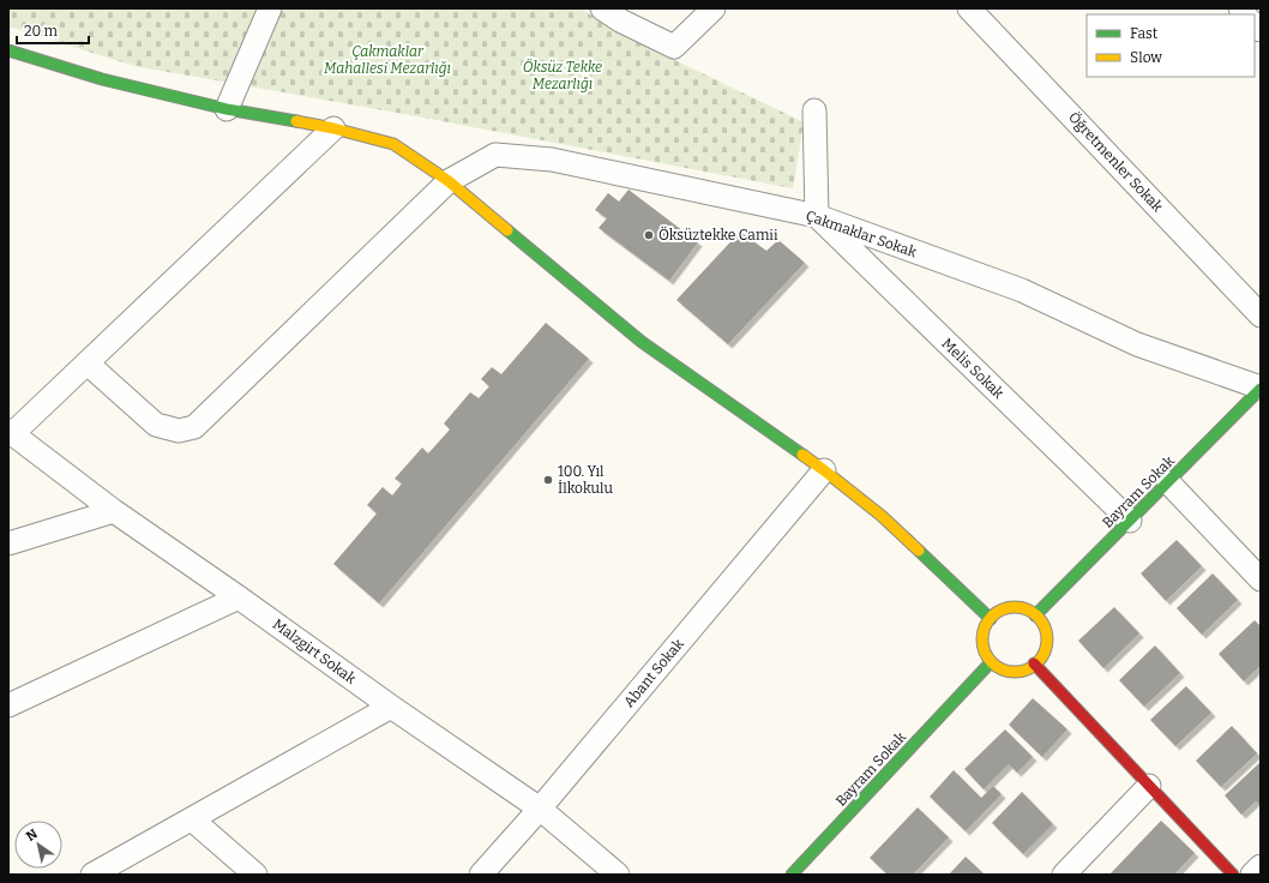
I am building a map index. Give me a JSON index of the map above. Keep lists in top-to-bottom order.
{
  "streets": {
    "main road": ["Bayram Sokak"],
    "street": [
      "Öğretmenler Sokak",
      "Çakmaklar Sokak",
      "Melis Sokak",
      "Malzgirt Sokak",
      "Abant Sokak"
    ]
  },
  "crossings": [
    ["Çakmaklar Sokak", "Melis Sokak"],
    ["Çakmaklar Sokak", "Bayram Sokak"],
    ["Melis Sokak", "Bayram Sokak"],
    ["Malzgirt Sokak", "Abant Sokak"]
  ],
  "parks": ["Çakmaklar Mahallesi Mezarlığı", "Öksüz Tekke Mezarlığı"],
  "places": ["Öksüztekke Camii", "100. Yıl İlkokulu"],
  "legend": ["Fast", "Slow"],
  "scale_bar": "20 m",
  "north": "top left"
}
